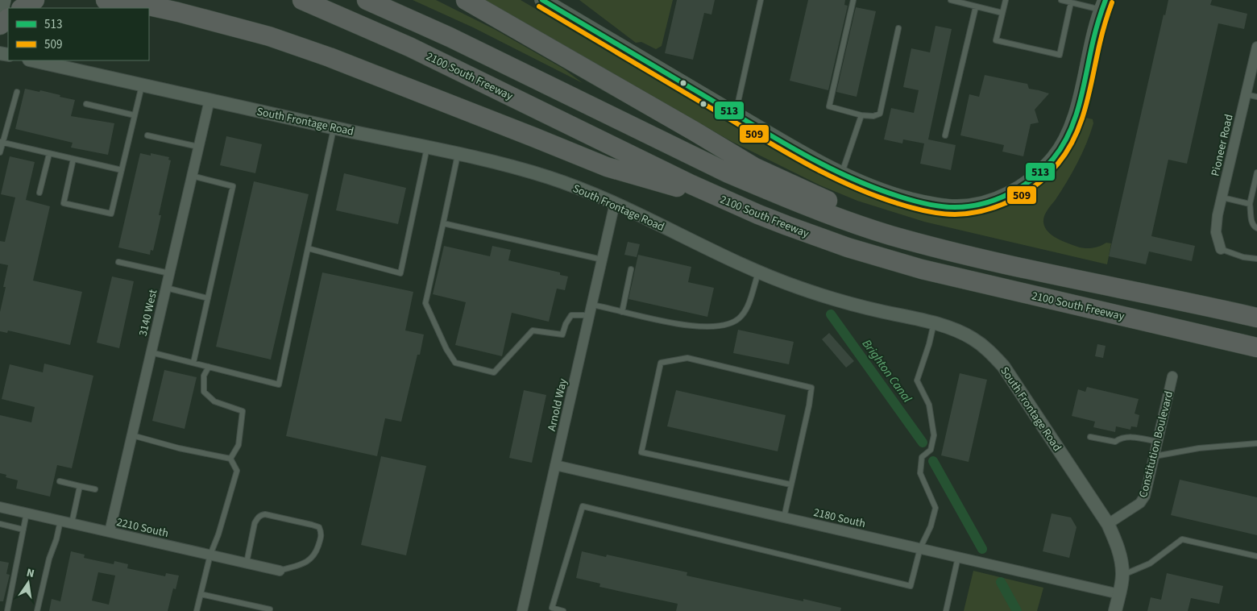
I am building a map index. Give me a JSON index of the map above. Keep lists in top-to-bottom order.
{
  "streets": {
    "highway": ["2100 South Freeway"],
    "street": [
      "South Frontage Road",
      "Pioneer Road",
      "3140 West",
      "Arnold Way",
      "Constitution Boulevard",
      "2180 South",
      "2210 South"
    ]
  },
  "crossings": [
    ["South Frontage Road", "3140 West"],
    ["South Frontage Road", "Arnold Way"],
    ["South Frontage Road", "Constitution Boulevard"],
    ["3140 West", "2210 South"],
    ["Arnold Way", "2180 South"]
  ],
  "water": ["Brighton Canal"],
  "lines": ["transit line 513", "transit line 509"],
  "legend": ["513", "509"],
  "north": "top"
}
